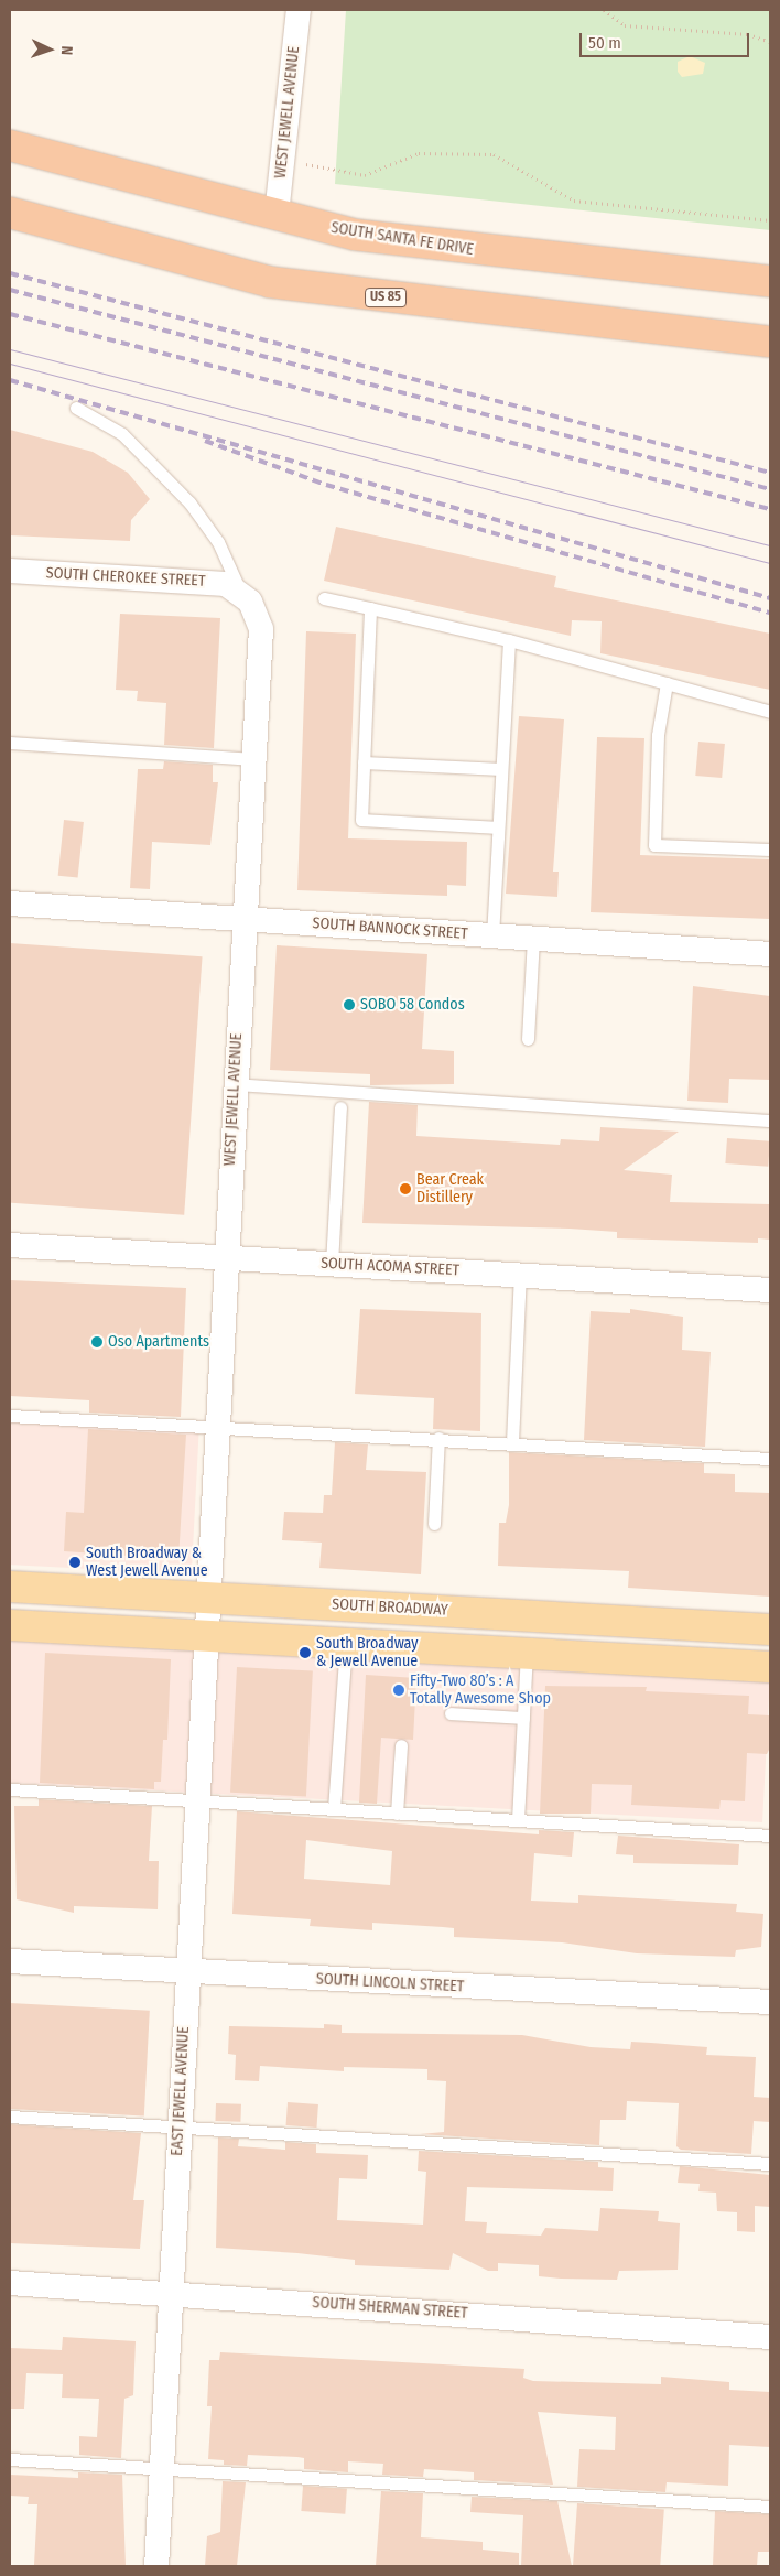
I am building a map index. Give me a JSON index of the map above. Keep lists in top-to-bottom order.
{
  "streets": {
    "highway": ["SOUTH SANTA FE DRIVE", "US 85"],
    "main road": ["SOUTH BROADWAY"],
    "street": [
      "WEST JEWELL AVENUE",
      "SOUTH CHEROKEE STREET",
      "SOUTH BANNOCK STREET",
      "SOUTH ACOMA STREET",
      "SOUTH LINCOLN STREET",
      "EAST JEWELL AVENUE",
      "SOUTH SHERMAN STREET"
    ]
  },
  "crossings": [
    ["WEST JEWELL AVENUE", "SOUTH SANTA FE DRIVE"],
    ["WEST JEWELL AVENUE", "SOUTH CHEROKEE STREET"],
    ["WEST JEWELL AVENUE", "SOUTH BANNOCK STREET"],
    ["WEST JEWELL AVENUE", "SOUTH ACOMA STREET"],
    ["WEST JEWELL AVENUE", "SOUTH BROADWAY"],
    ["WEST JEWELL AVENUE", "EAST JEWELL AVENUE"],
    ["SOUTH BROADWAY", "EAST JEWELL AVENUE"],
    ["SOUTH LINCOLN STREET", "EAST JEWELL AVENUE"],
    ["EAST JEWELL AVENUE", "SOUTH SHERMAN STREET"]
  ],
  "places": [
    "SOBO 58 Condos",
    "Bear Creak Distillery",
    "Oso Apartments",
    "South Broadway & West Jewell Avenue",
    "South Broadway & Jewell Avenue",
    "Fifty-Two 80’s : A Totally Awesome Shop"
  ],
  "scale_bar": "50 m",
  "north": "right"
}
